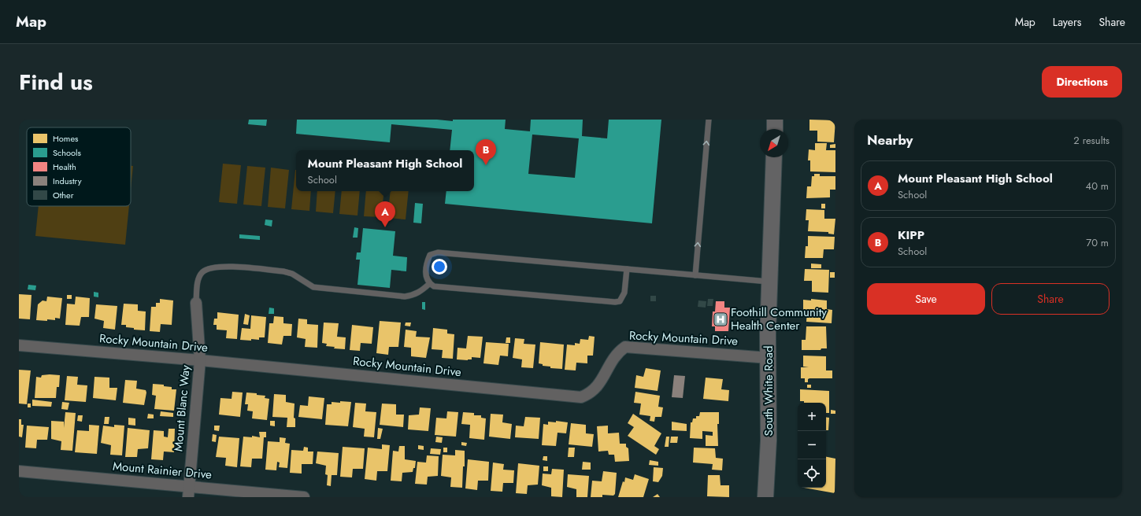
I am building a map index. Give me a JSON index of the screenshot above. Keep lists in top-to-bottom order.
{
  "streets": {
    "main road": ["South White Road"],
    "street": ["Rocky Mountain Drive", "Mount Blanc Way", "Mount Rainier Drive"]
  },
  "crossings": [
    ["Rocky Mountain Drive", "South White Road"],
    ["Rocky Mountain Drive", "Mount Blanc Way"],
    ["Mount Blanc Way", "Mount Rainier Drive"]
  ],
  "places": {
    "hospital": ["Foothill Community Health Center"]
  },
  "legend": [
    "Homes",
    "Schools",
    "Health",
    "Industry",
    "Other"
  ],
  "north": "bottom left",
  "page": {
    "header": "Map",
    "nav": ["Map", "Layers", "Share"],
    "title": "Find us",
    "buttons": [
      "Directions",
      ["Save", "Share"]
    ],
    "heading": ["Nearby", "2 results"],
    "pins": ["B", "A"],
    "popup": ["Mount Pleasant High School", "School"],
    "list": [
      {
        "mark": "A",
        "name": "Mount Pleasant High School",
        "note": "School",
        "value": "40 m"
      },
      {
        "mark": "B",
        "name": "KIPP",
        "note": "School",
        "value": "70 m"
      }
    ],
    "map_buttons": ["+", "−"]
  }
}
